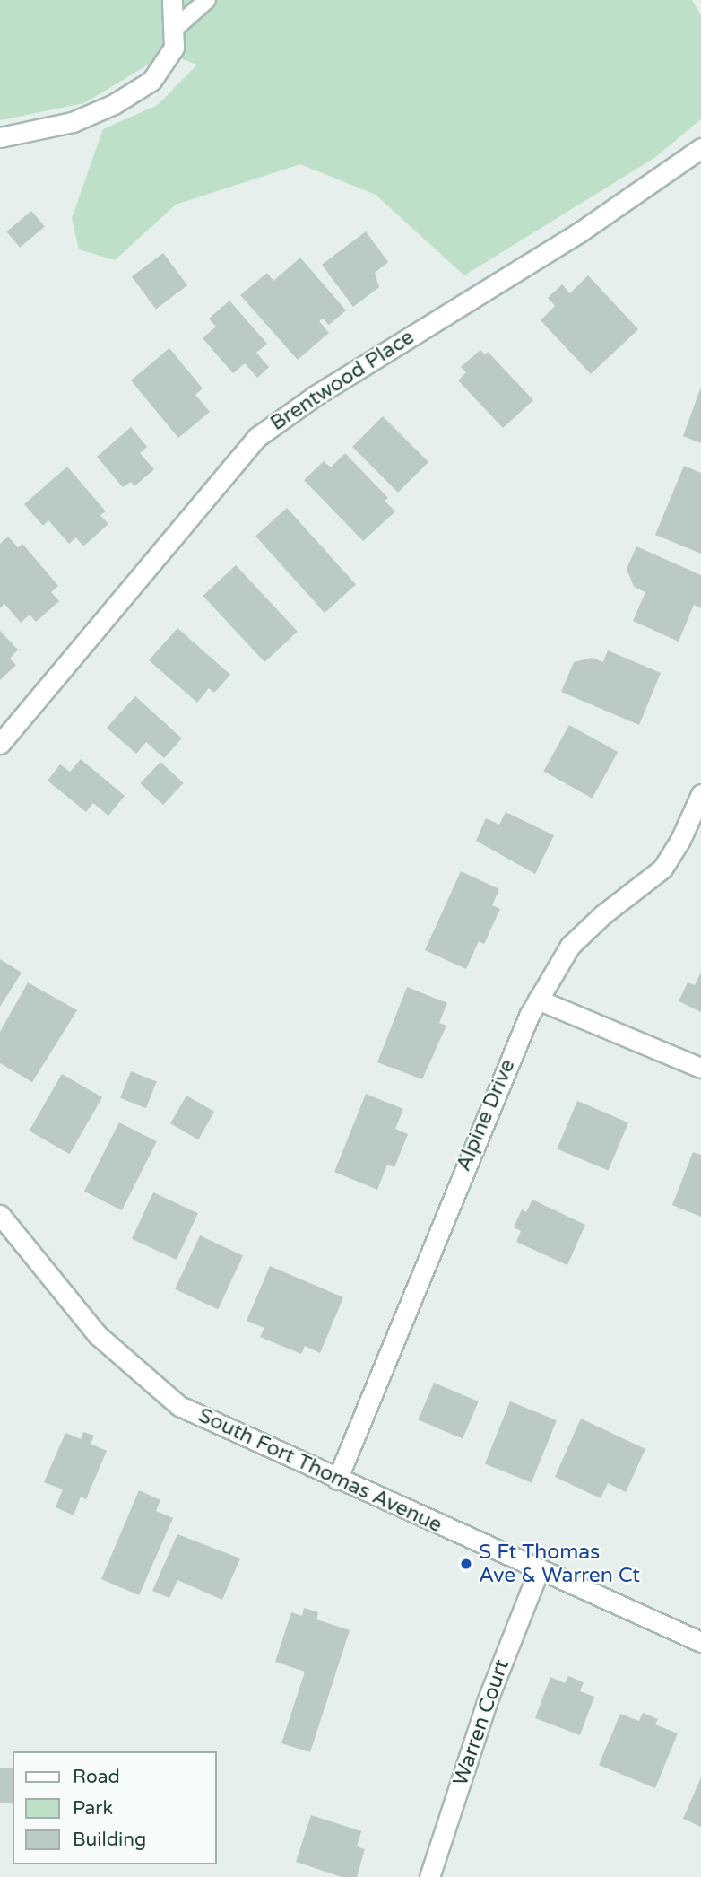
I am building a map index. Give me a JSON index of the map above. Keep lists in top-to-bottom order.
{
  "streets": {
    "street": [
      "Brentwood Place",
      "Alpine Drive",
      "South Fort Thomas Avenue",
      "Warren Court"
    ]
  },
  "crossings": [
    ["Alpine Drive", "South Fort Thomas Avenue"],
    ["South Fort Thomas Avenue", "Warren Court"]
  ],
  "places": ["S Ft Thomas Ave & Warren Ct"],
  "legend": ["Road", "Park", "Building"]
}
